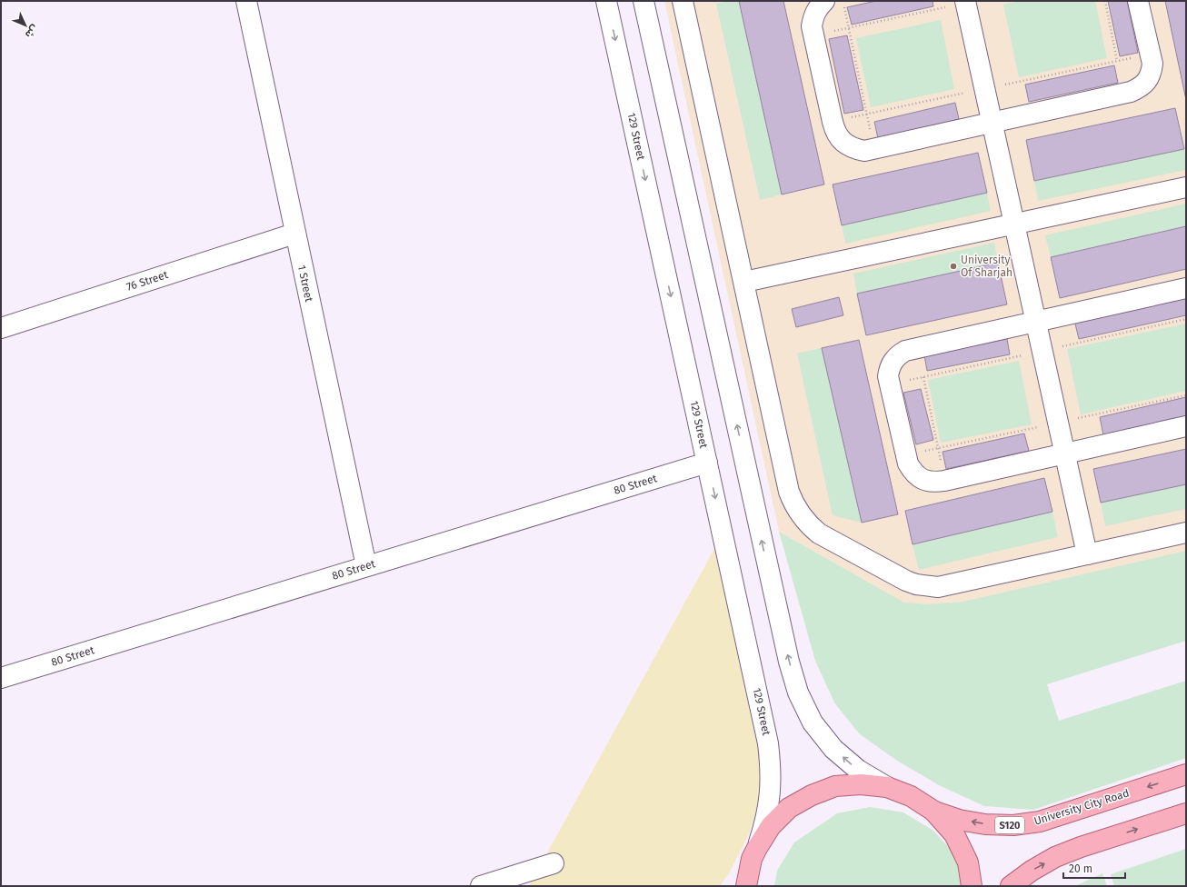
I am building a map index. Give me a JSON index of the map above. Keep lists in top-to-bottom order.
{
  "streets": {
    "main road": ["University City Road", "S120"],
    "street": [
      "129 Street",
      "76 Street",
      "1 Street",
      "80 Street"
    ]
  },
  "crossings": [
    ["129 Street", "80 Street"],
    ["76 Street", "1 Street"],
    ["1 Street", "80 Street"]
  ],
  "places": ["University Of Sharjah"],
  "scale_bar": "20 m",
  "north": "bottom right"
}
